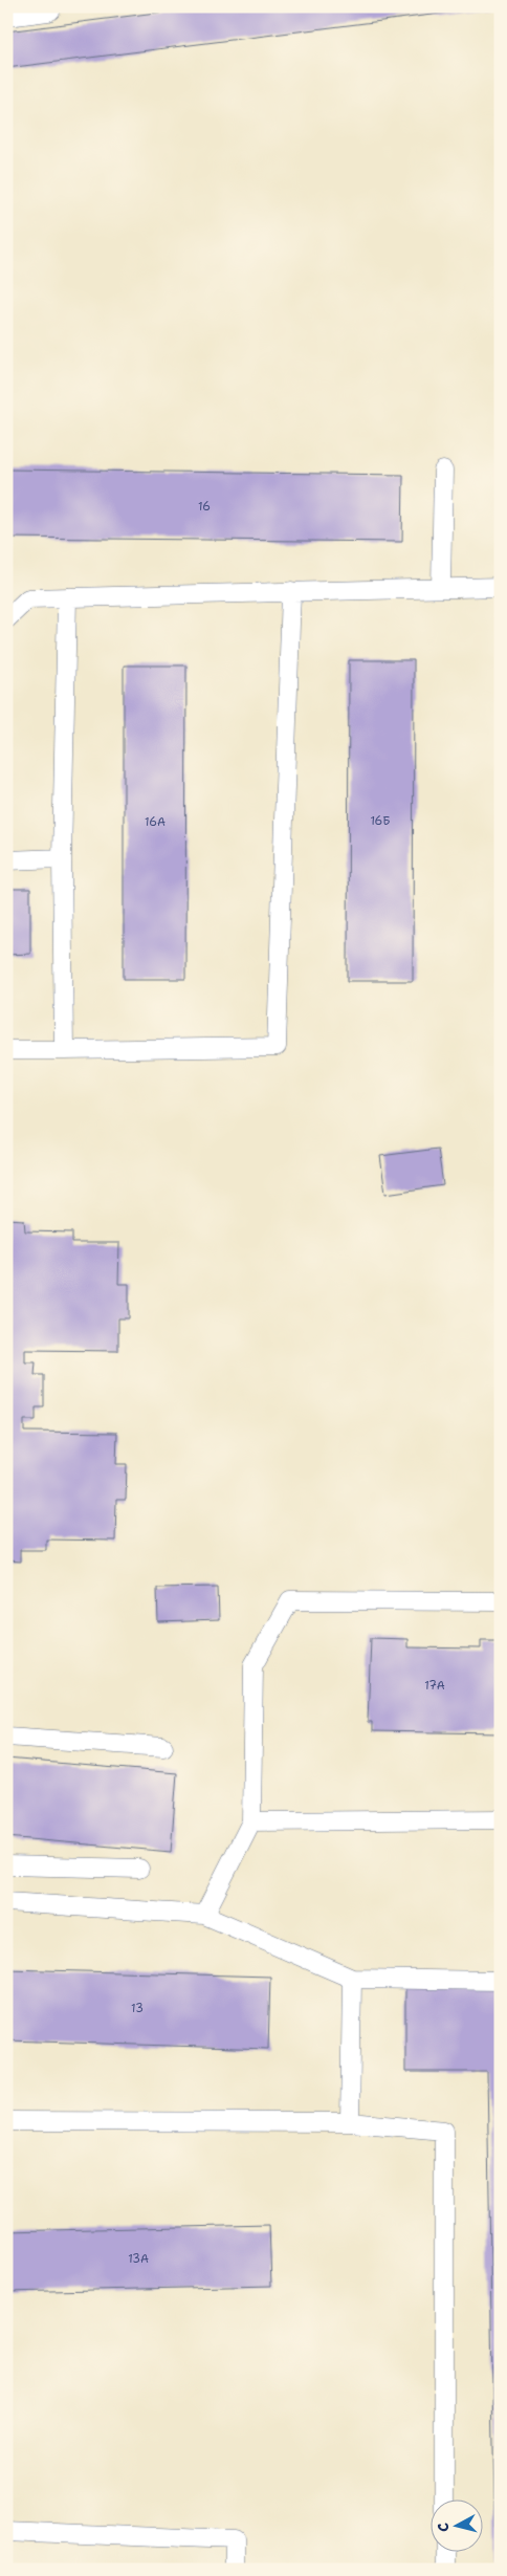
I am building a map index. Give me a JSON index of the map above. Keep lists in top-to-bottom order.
{
  "house_numbers": [
    "16",
    "16Б",
    "16А",
    "17А",
    "13",
    "13А"
  ],
  "north": "left"
}
